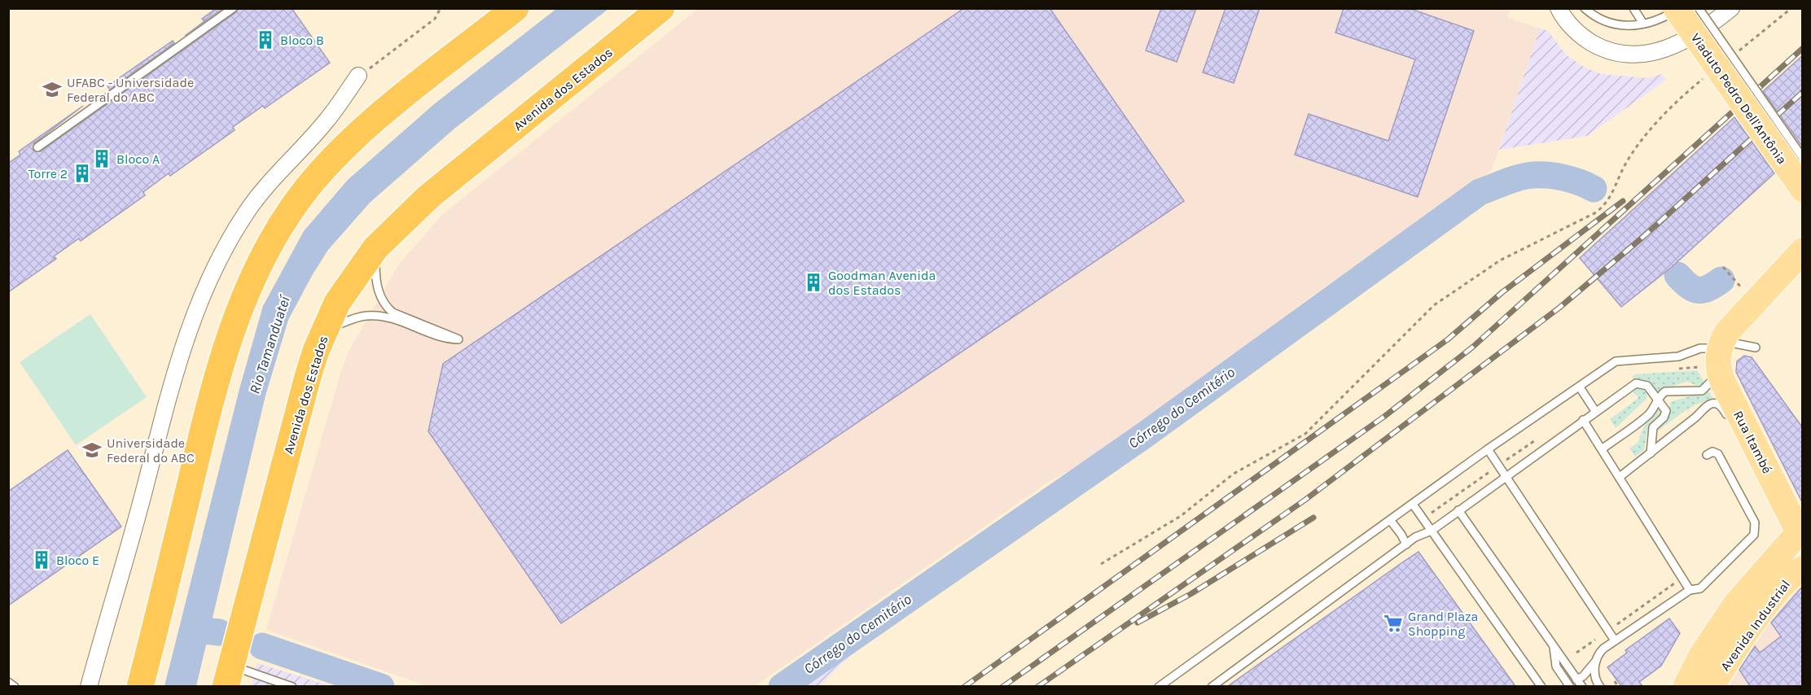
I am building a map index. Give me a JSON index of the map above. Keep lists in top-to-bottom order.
{
  "streets": {
    "highway": ["Avenida dos Estados"],
    "main road": ["Viaduto Pedro Dell'Antônia", "Rua Itambé", "Avenida Industrial"]
  },
  "crossings": [
    ["Rua Itambé", "Avenida Industrial"]
  ],
  "water": ["Rio Tamanduateí", "Córrego do Cemitério"],
  "places": {
    "building": [
      "Bloco B",
      "Bloco A",
      "Torre 2",
      "Goodman Avenida dos Estados",
      "Bloco E"
    ],
    "school or university": ["UFABC - Universidade Federal do ABC", "Universidade Federal do ABC"],
    "supermarket": ["Grand Plaza Shopping"]
  }
}
